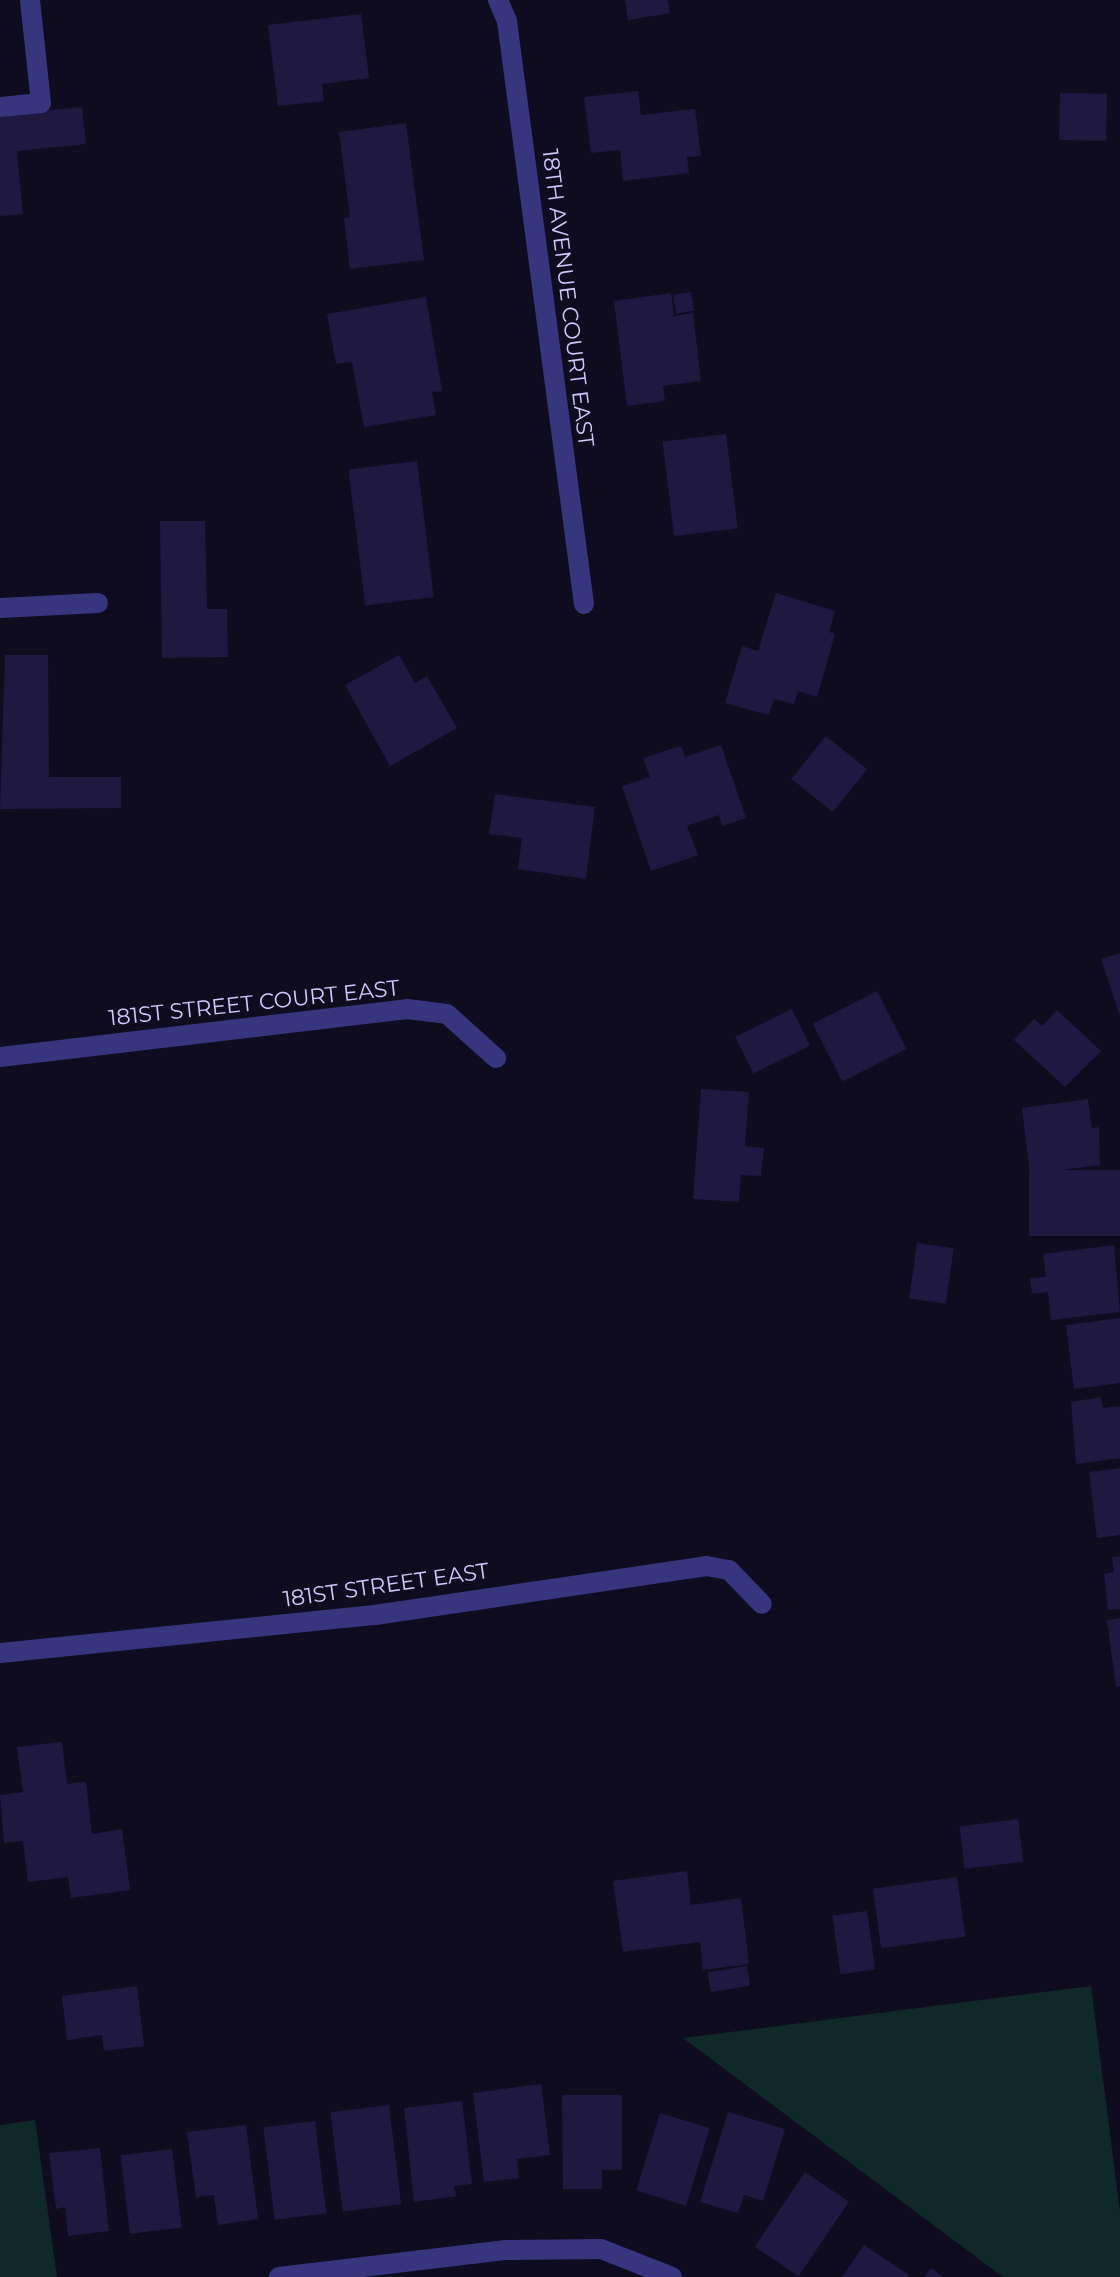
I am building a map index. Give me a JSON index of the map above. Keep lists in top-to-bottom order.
{
  "streets": {
    "street": ["18TH AVENUE COURT EAST", "181ST STREET COURT EAST", "181ST STREET EAST"]
  }
}
